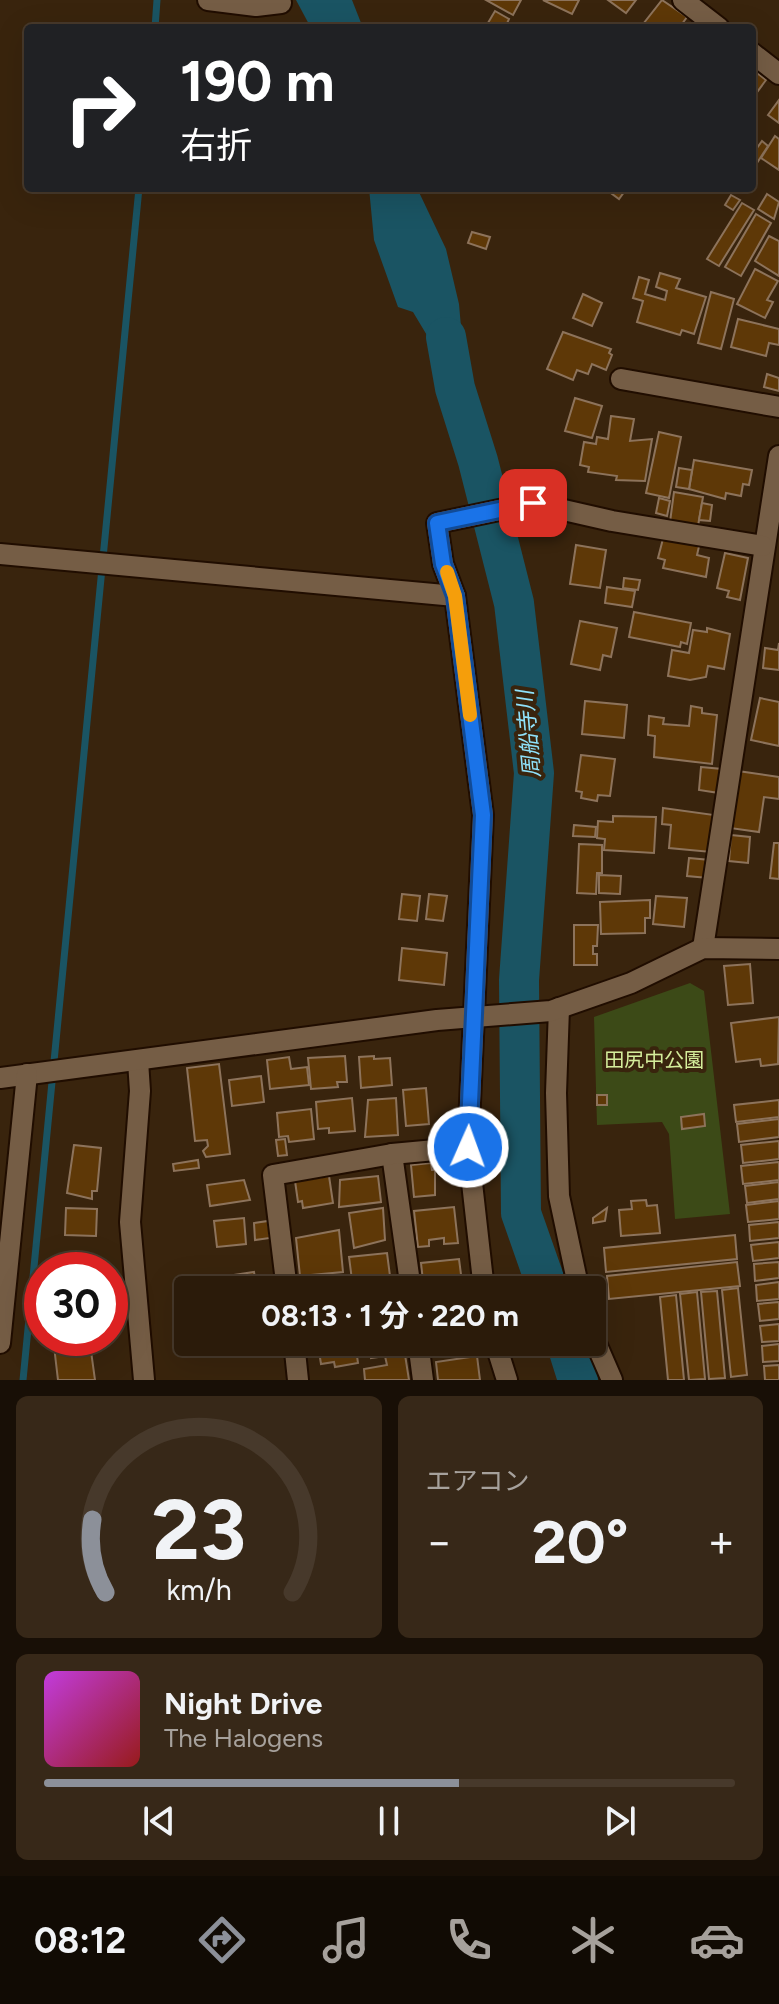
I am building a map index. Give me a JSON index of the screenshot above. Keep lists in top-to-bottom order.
{
  "water": ["周船寺川"],
  "parks": ["田尻中公園"],
  "page": {
    "turn": ["190 m", "右折"],
    "limit": "30",
    "trip": "08:13 · 1 分 · 220 m",
    "tile": "エアコン",
    "heat": ["−", "20°", "+"],
    "song": ["Night Drive", "The Halogens"],
    "tabs": "08:12",
    "gauge": ["23", "km/h"]
  }
}
